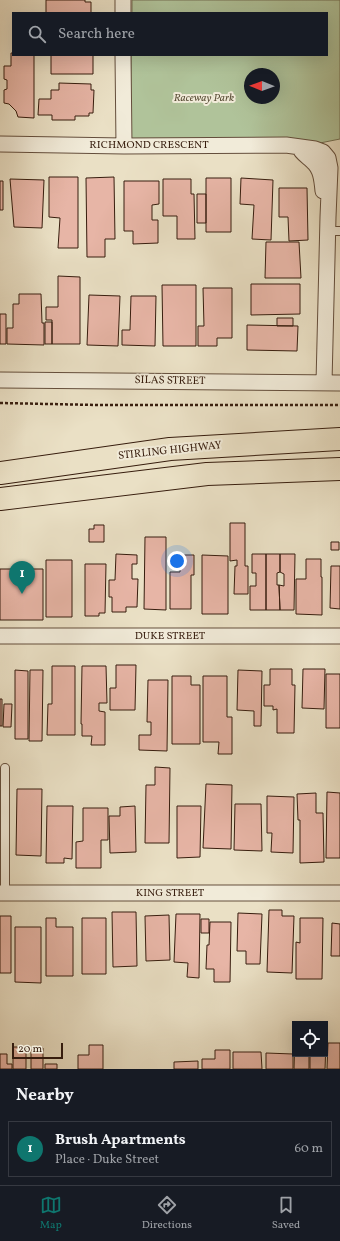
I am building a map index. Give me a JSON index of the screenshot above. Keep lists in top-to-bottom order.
{
  "streets": {
    "highway": ["STIRLING HIGHWAY"],
    "street": [
      "RICHMOND CRESCENT",
      "SILAS STREET",
      "DUKE STREET",
      "KING STREET"
    ]
  },
  "parks": ["Raceway Park"],
  "scale_bar": "20 m",
  "north": "left",
  "page": {
    "search": "Search here",
    "pins": "1",
    "scale": "20 m",
    "heading": "Nearby",
    "list": [
      {
        "mark": "1",
        "name": "Brush Apartments",
        "note": "Place · Duke Street",
        "value": "60 m"
      }
    ],
    "nav": ["Map", "Directions", "Saved"]
  }
}
